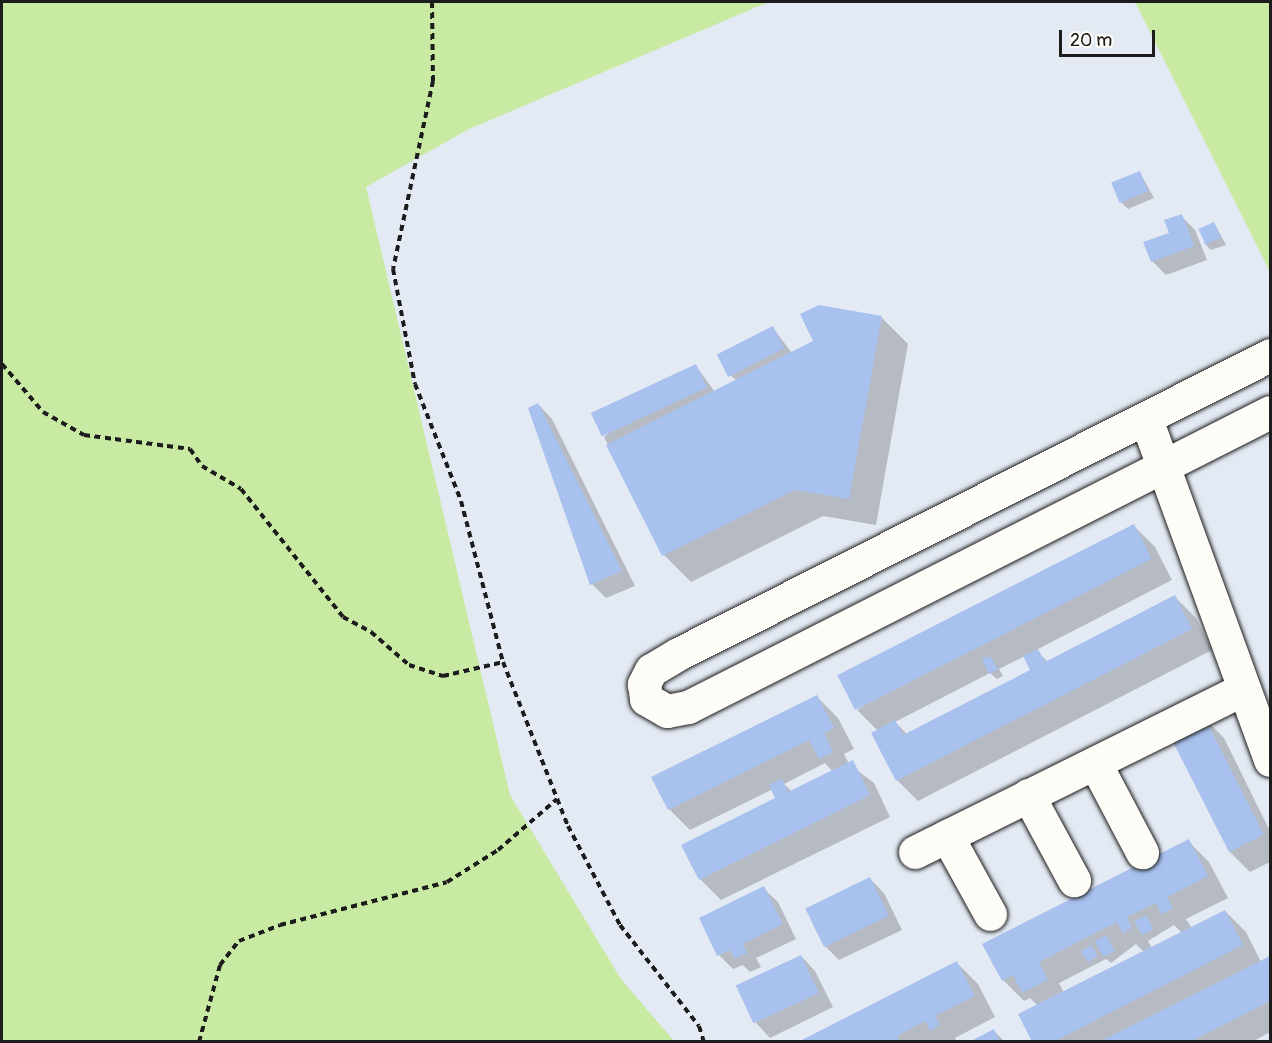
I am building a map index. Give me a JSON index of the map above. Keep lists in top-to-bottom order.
{
  "scale_bar": "20 m"
}
